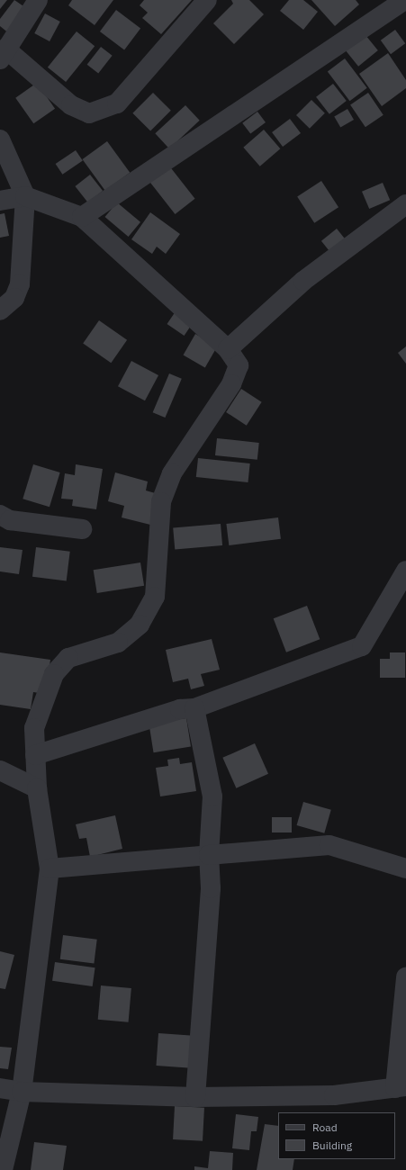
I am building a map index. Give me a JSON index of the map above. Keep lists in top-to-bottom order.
{
  "legend": ["Road", "Building"]
}
